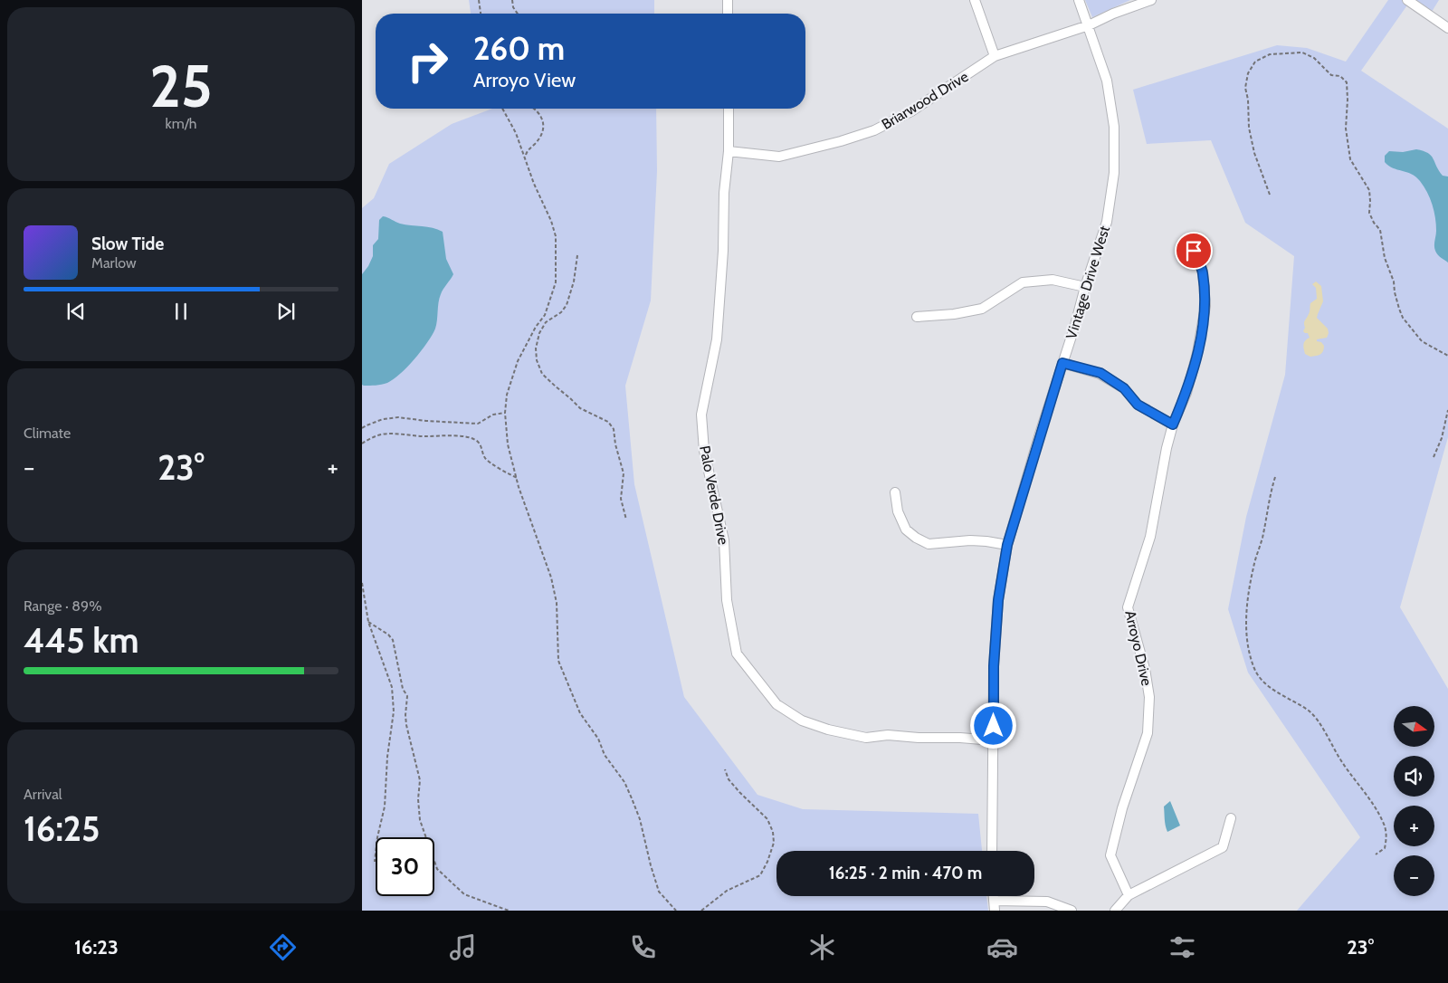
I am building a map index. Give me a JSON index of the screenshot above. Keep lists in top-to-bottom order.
{
  "streets": {
    "street": [
      "Briarwood Drive",
      "Vintage Drive West",
      "Palo Verde Drive",
      "Arroyo Drive"
    ]
  },
  "crossings": [
    ["Briarwood Drive", "Vintage Drive West"],
    ["Briarwood Drive", "Palo Verde Drive"],
    ["Vintage Drive West", "Palo Verde Drive"]
  ],
  "north": "right",
  "page": {
    "tile": [
      ["25", "km/h"],
      "Climate",
      ["Range · 89%", "445 km"],
      ["Arrival", "16:25"]
    ],
    "turn": ["260 m", "Arroyo View"],
    "song": ["Slow Tide", "Marlow"],
    "heat": ["−", "23°", "+"],
    "map_buttons": ["+", "−"],
    "limit": "30",
    "trip": "16:25 · 2 min · 470 m",
    "tabs": ["16:23", "23°"]
  }
}
